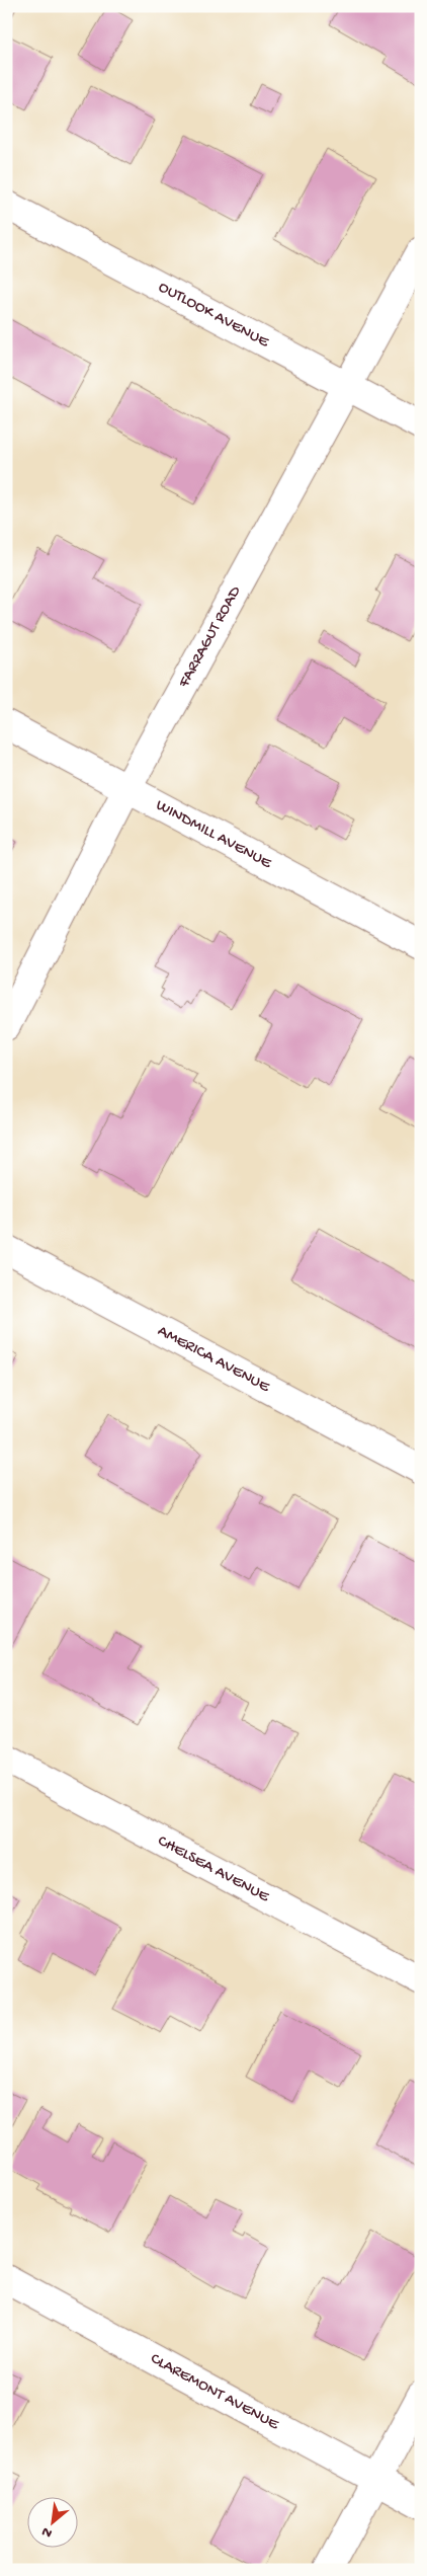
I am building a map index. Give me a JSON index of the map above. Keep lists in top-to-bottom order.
{
  "streets": {
    "street": [
      "OUTLOOK AVENUE",
      "FARRAGUT ROAD",
      "WINDMILL AVENUE",
      "AMERICA AVENUE",
      "CHELSEA AVENUE",
      "CLAREMONT AVENUE"
    ]
  },
  "crossings": [
    ["OUTLOOK AVENUE", "FARRAGUT ROAD"],
    ["FARRAGUT ROAD", "WINDMILL AVENUE"]
  ],
  "north": "bottom left"
}
